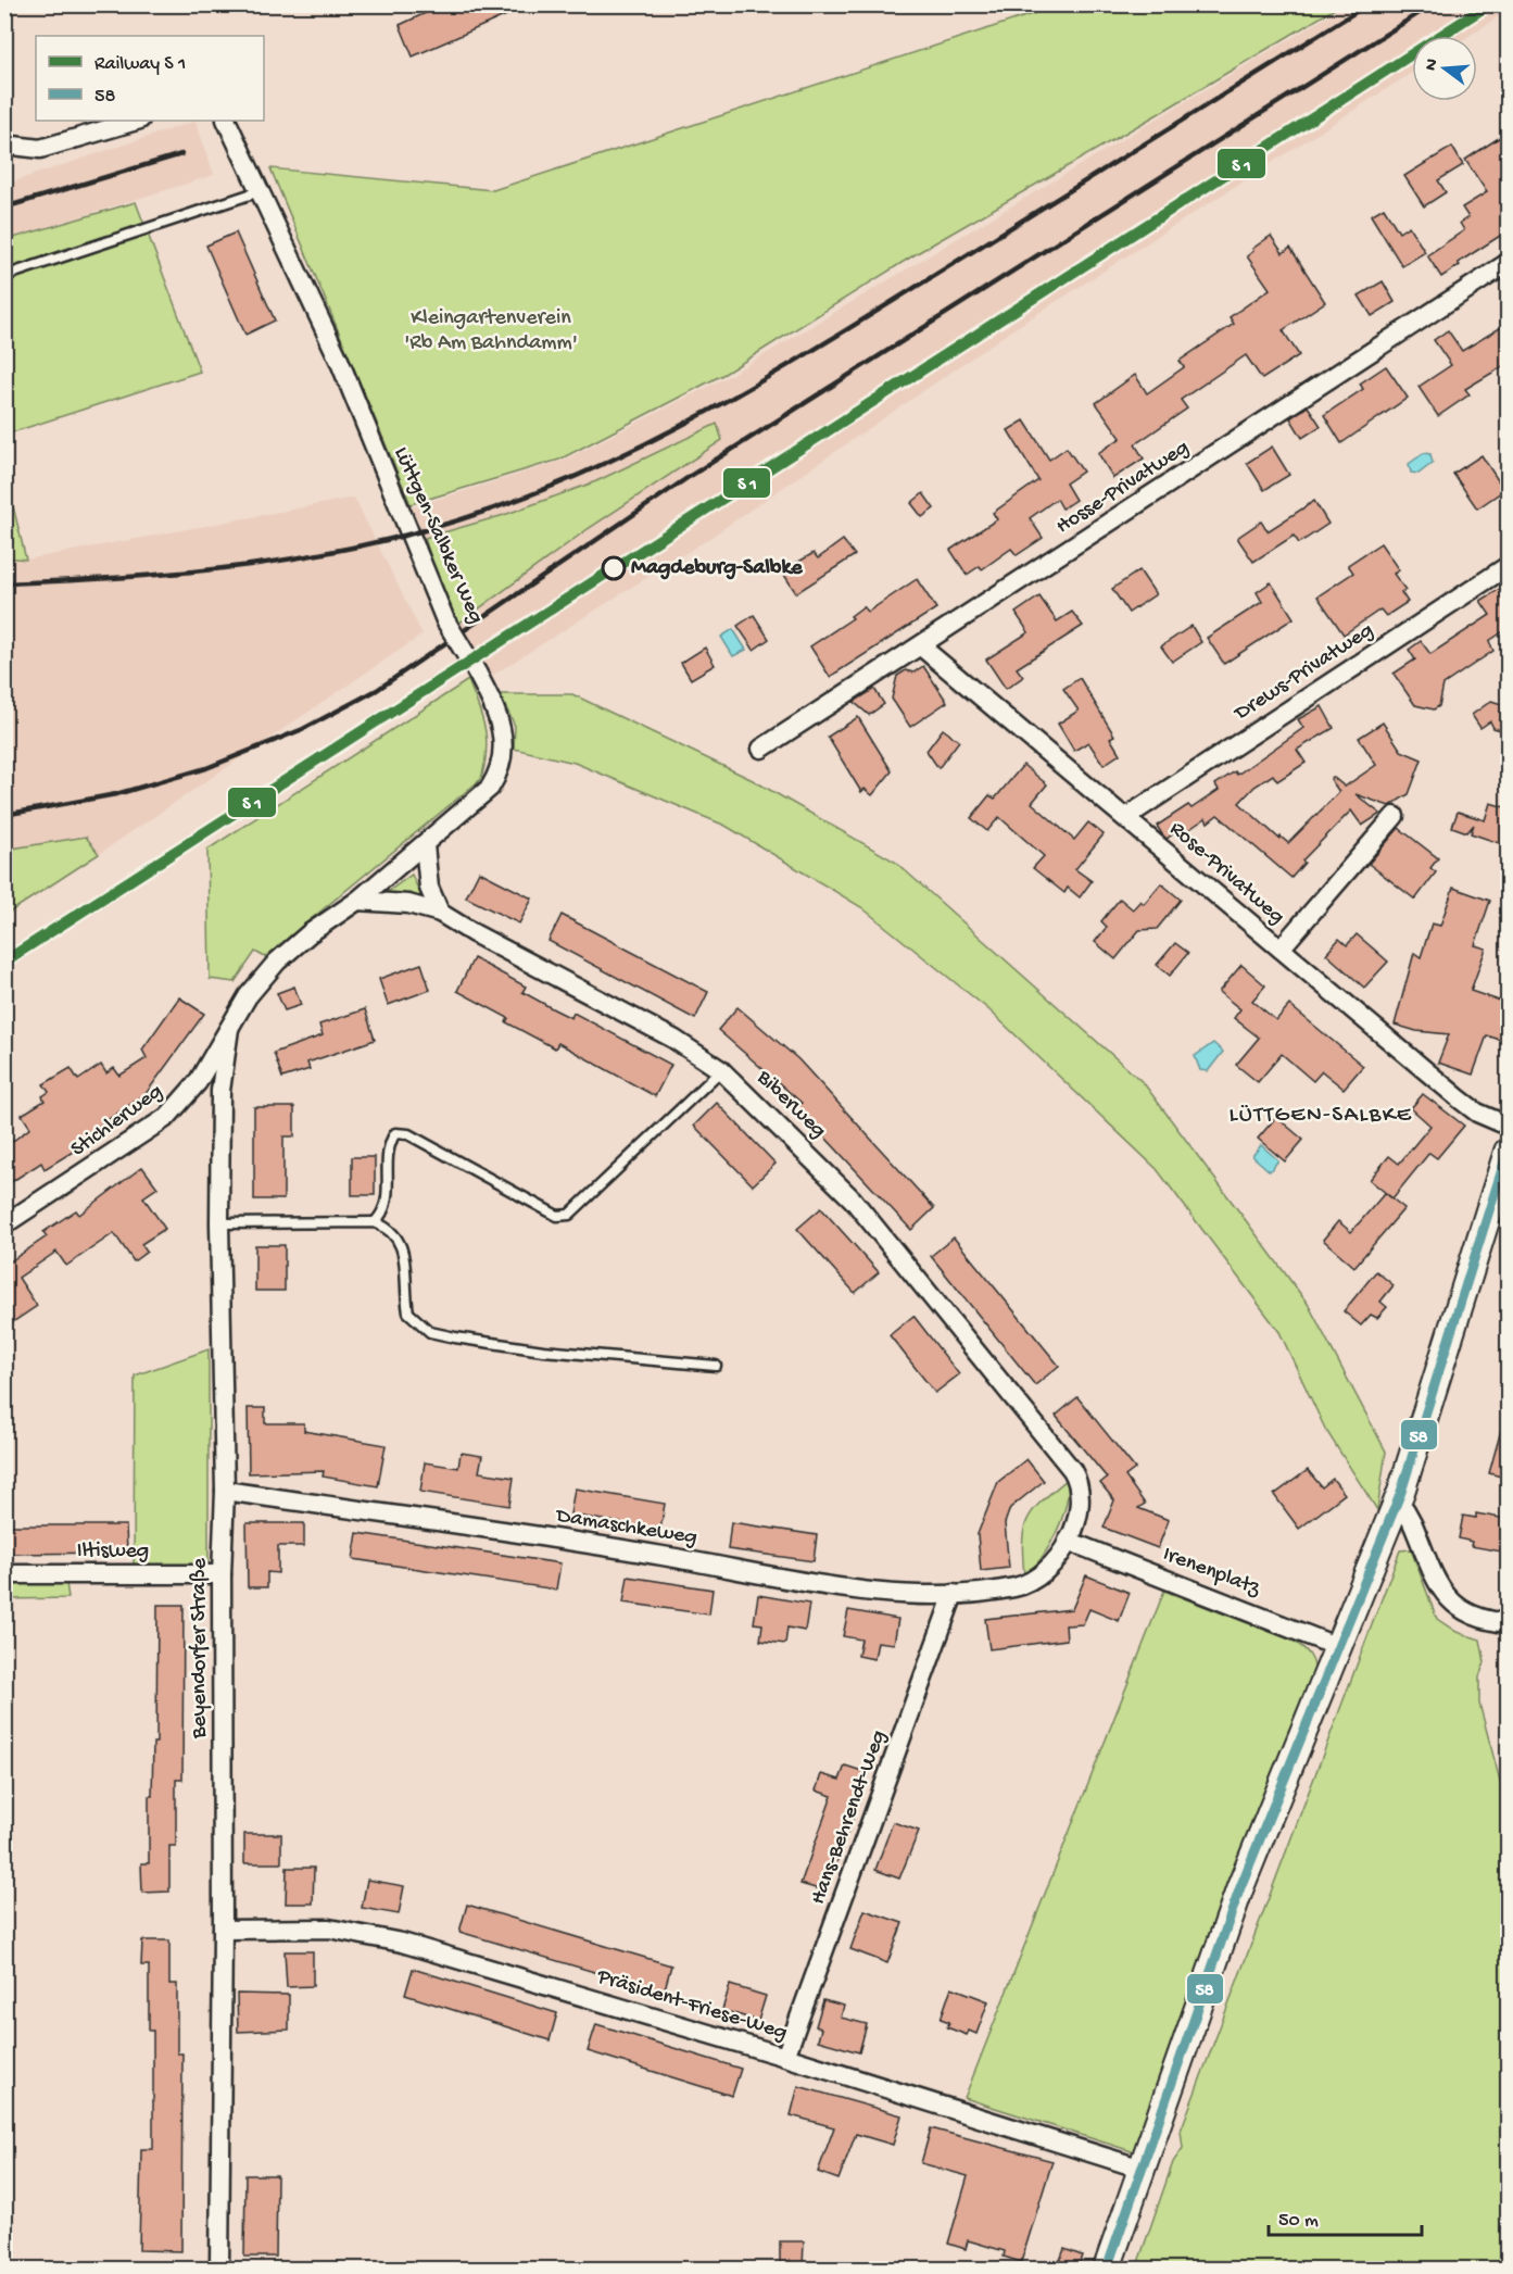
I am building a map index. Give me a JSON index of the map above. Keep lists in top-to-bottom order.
{
  "streets": {
    "street": [
      "Hosse-Privatweg",
      "Lüttgen-Salbker Weg",
      "Drews-Privatweg",
      "Rose-Privatweg",
      "Biberweg",
      "Stichlerweg",
      "Damaschkeweg",
      "Iltisweg",
      "Irenenplatz",
      "Beyendorfer Straße",
      "Hans-Behrendt-Weg",
      "Präsident-Friese-Weg"
    ]
  },
  "crossings": [
    ["Hosse-Privatweg", "Rose-Privatweg"],
    ["Lüttgen-Salbker Weg", "Biberweg"],
    ["Lüttgen-Salbker Weg", "Stichlerweg"],
    ["Lüttgen-Salbker Weg", "Beyendorfer Straße"],
    ["Drews-Privatweg", "Rose-Privatweg"],
    ["Biberweg", "Damaschkeweg"],
    ["Biberweg", "Irenenplatz"],
    ["Stichlerweg", "Beyendorfer Straße"],
    ["Damaschkeweg", "Irenenplatz"],
    ["Damaschkeweg", "Beyendorfer Straße"],
    ["Damaschkeweg", "Hans-Behrendt-Weg"],
    ["Iltisweg", "Beyendorfer Straße"],
    ["Beyendorfer Straße", "Präsident-Friese-Weg"],
    ["Hans-Behrendt-Weg", "Präsident-Friese-Weg"]
  ],
  "districts": ["LÜTTGEN-SALBKE"],
  "parks": ["Kleingartenverein 'Rb Am Bahndamm'"],
  "places": ["Magdeburg-Salbke"],
  "lines": ["transit line 58"],
  "legend": ["Railway S 1", "58"],
  "scale_bar": "50 m",
  "north": "left"
}
